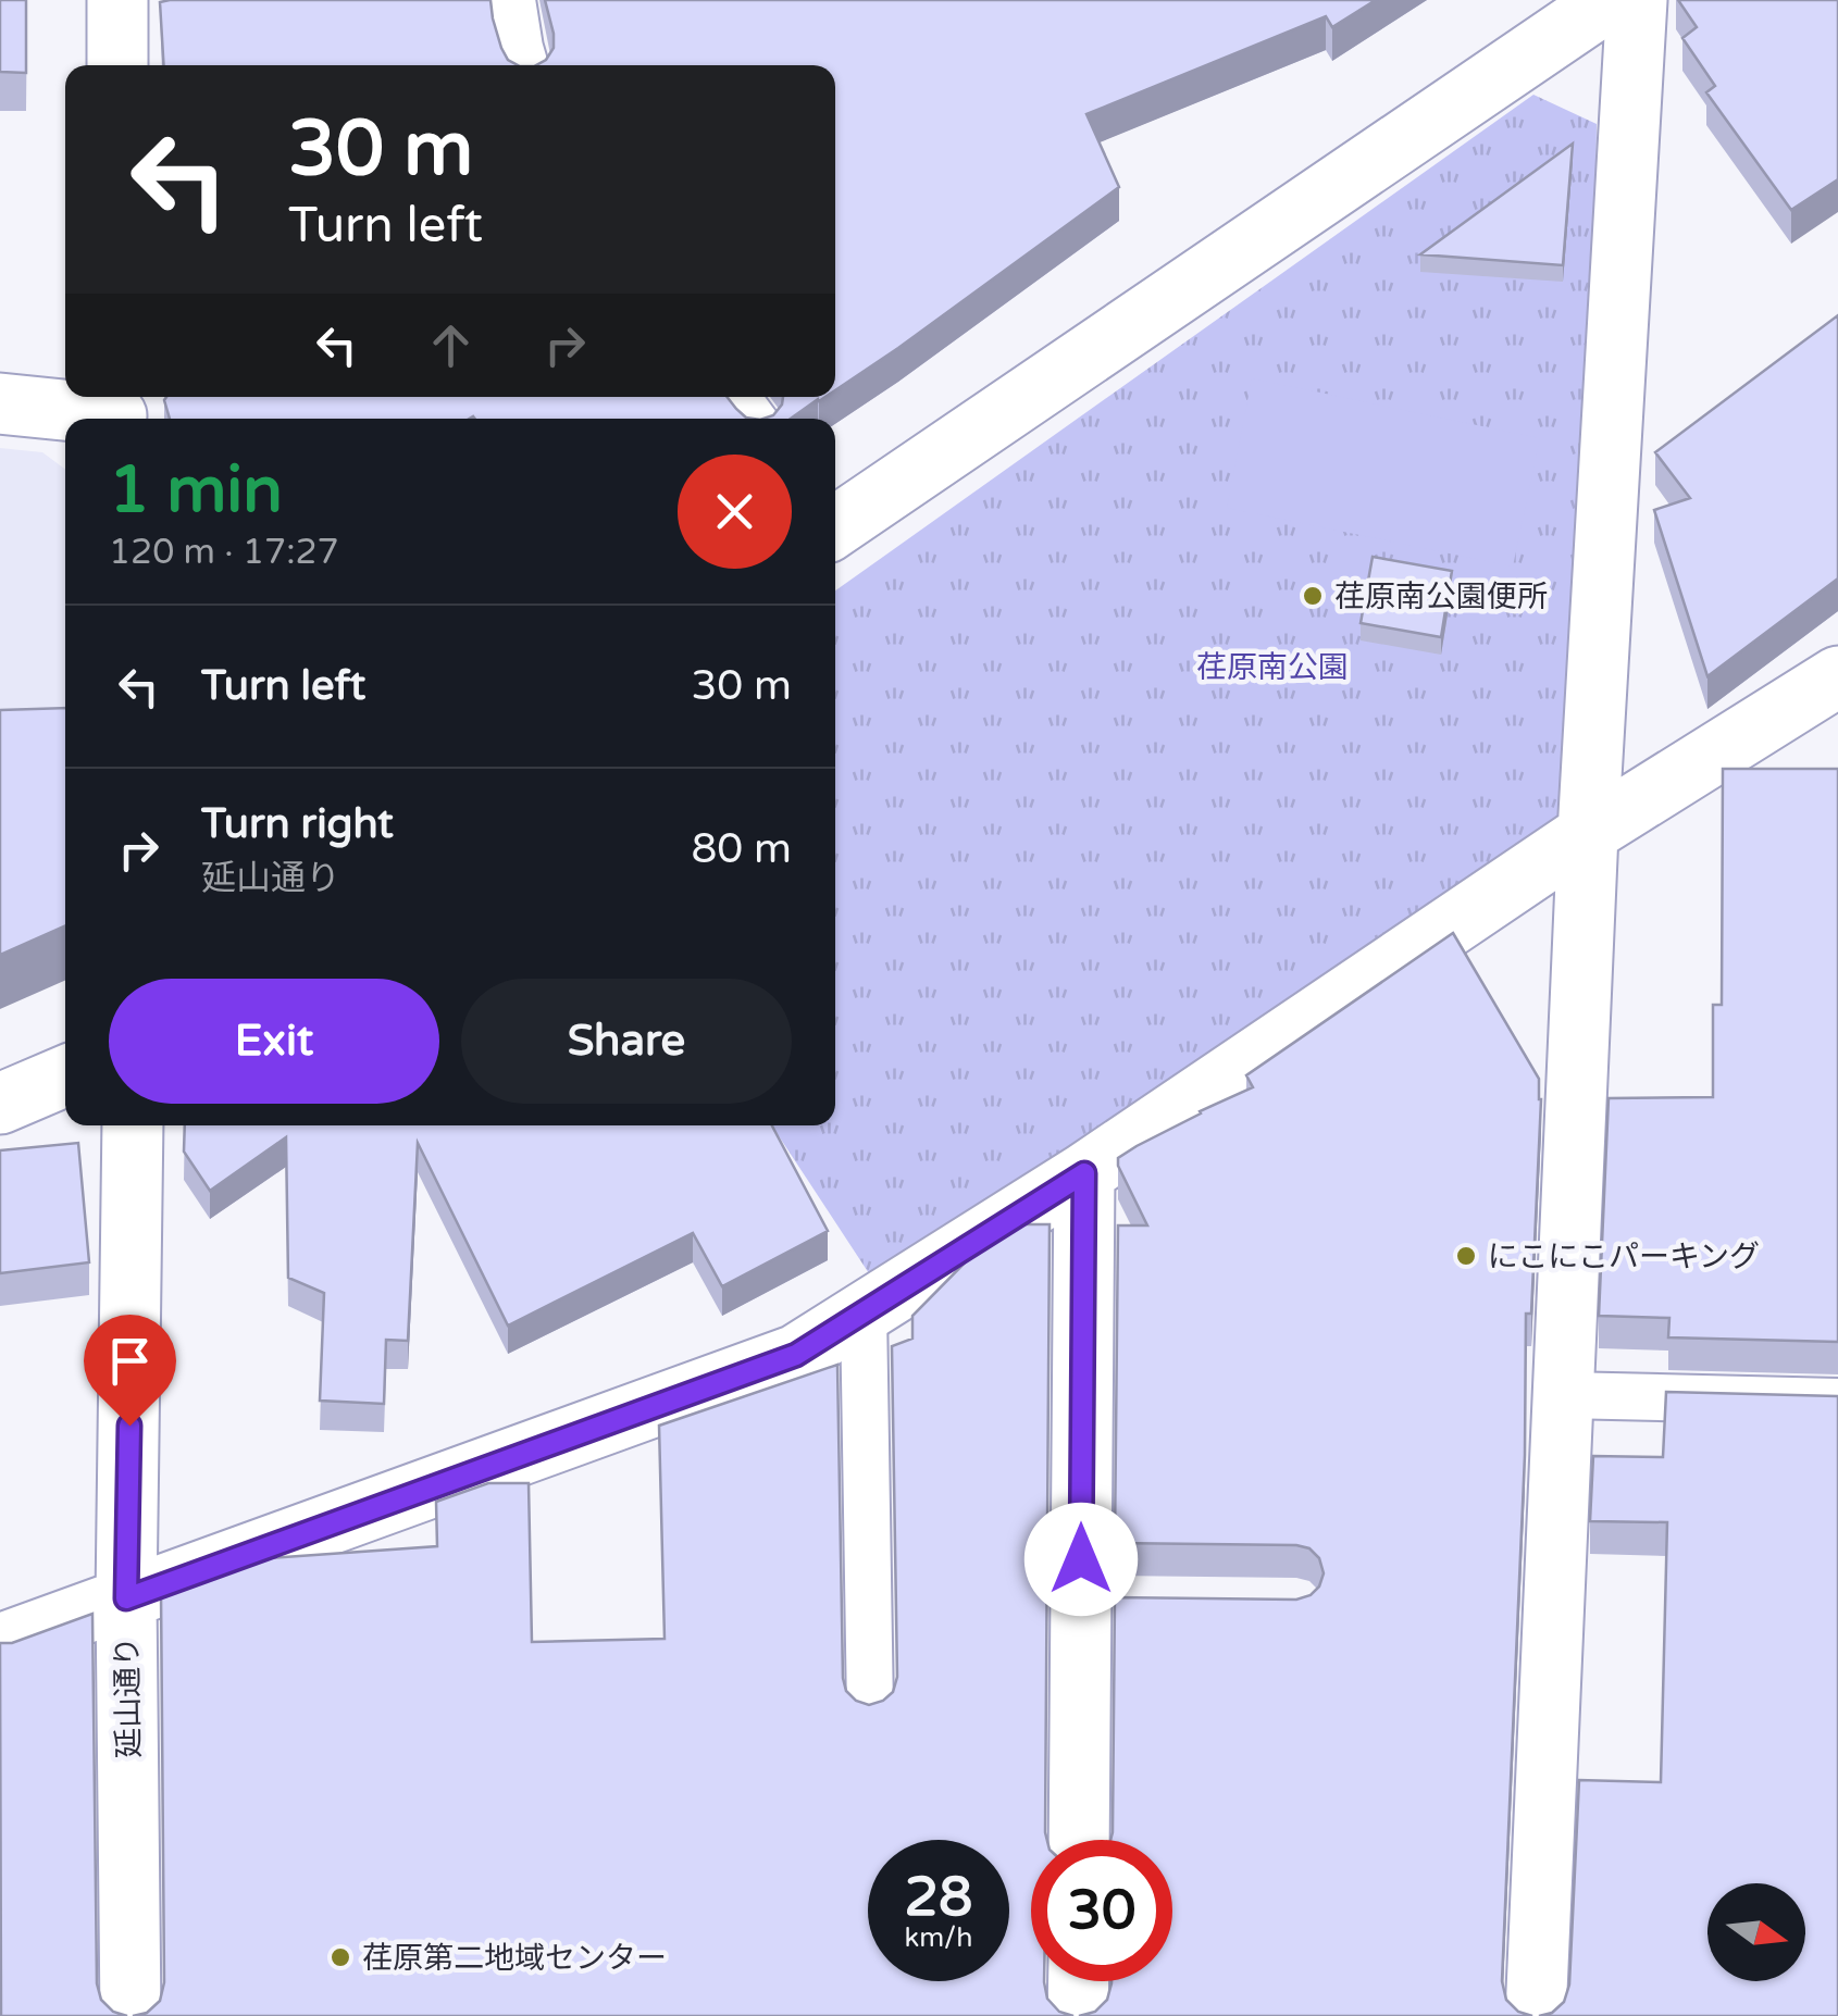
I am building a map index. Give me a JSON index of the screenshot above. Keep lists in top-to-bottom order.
{
  "streets": {
    "street": ["延山通り"]
  },
  "parks": ["荏原南公園"],
  "places": ["荏原南公園便所", "にこにこパーキング", "荏原第二地域センター"],
  "north": "right",
  "page": {
    "turn": ["30 m", "Turn left"],
    "heading": ["1 min", "120 m · 17:27"],
    "list": [
      {
        "name": "Turn left",
        "value": "30 m"
      },
      {
        "name": "Turn right",
        "note": "延山通り",
        "value": "80 m"
      }
    ],
    "buttons": ["Exit", "Share"],
    "speed": "28 km/h",
    "limit": "30"
  }
}
